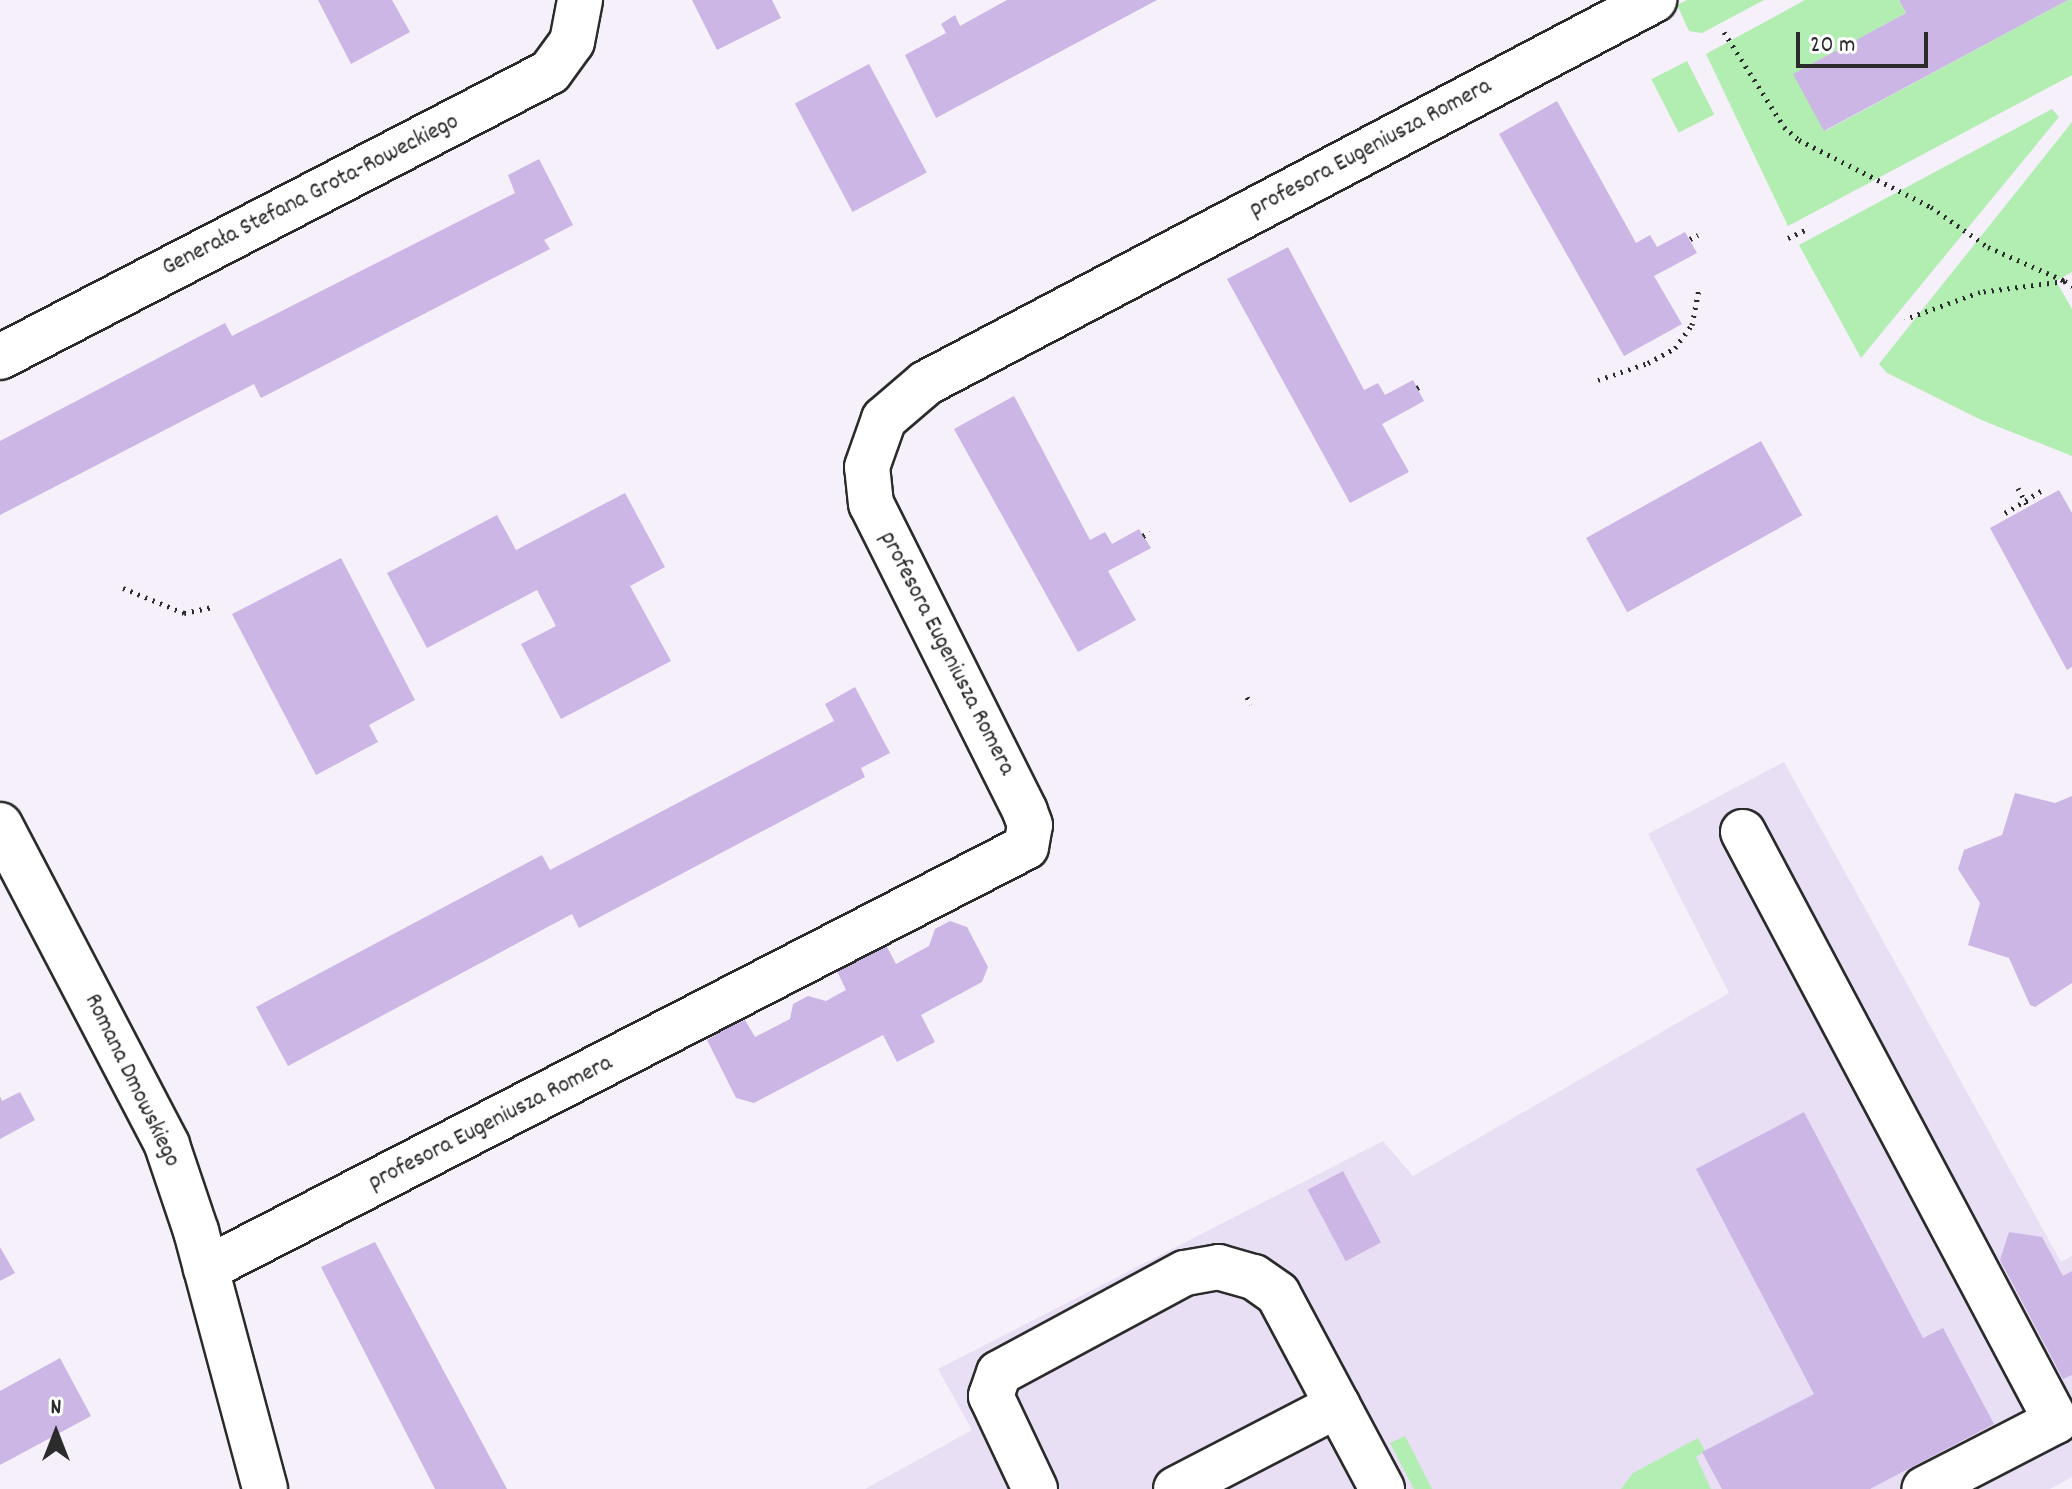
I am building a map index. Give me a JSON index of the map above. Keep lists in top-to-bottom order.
{
  "streets": {
    "street": ["profesora Eugeniusza Romera", "Generała Stefana Grota-Roweckiego", "Romana Dmowskiego"]
  },
  "crossings": [
    ["profesora Eugeniusza Romera", "Romana Dmowskiego"]
  ],
  "scale_bar": "20 m",
  "north": "top"
}
